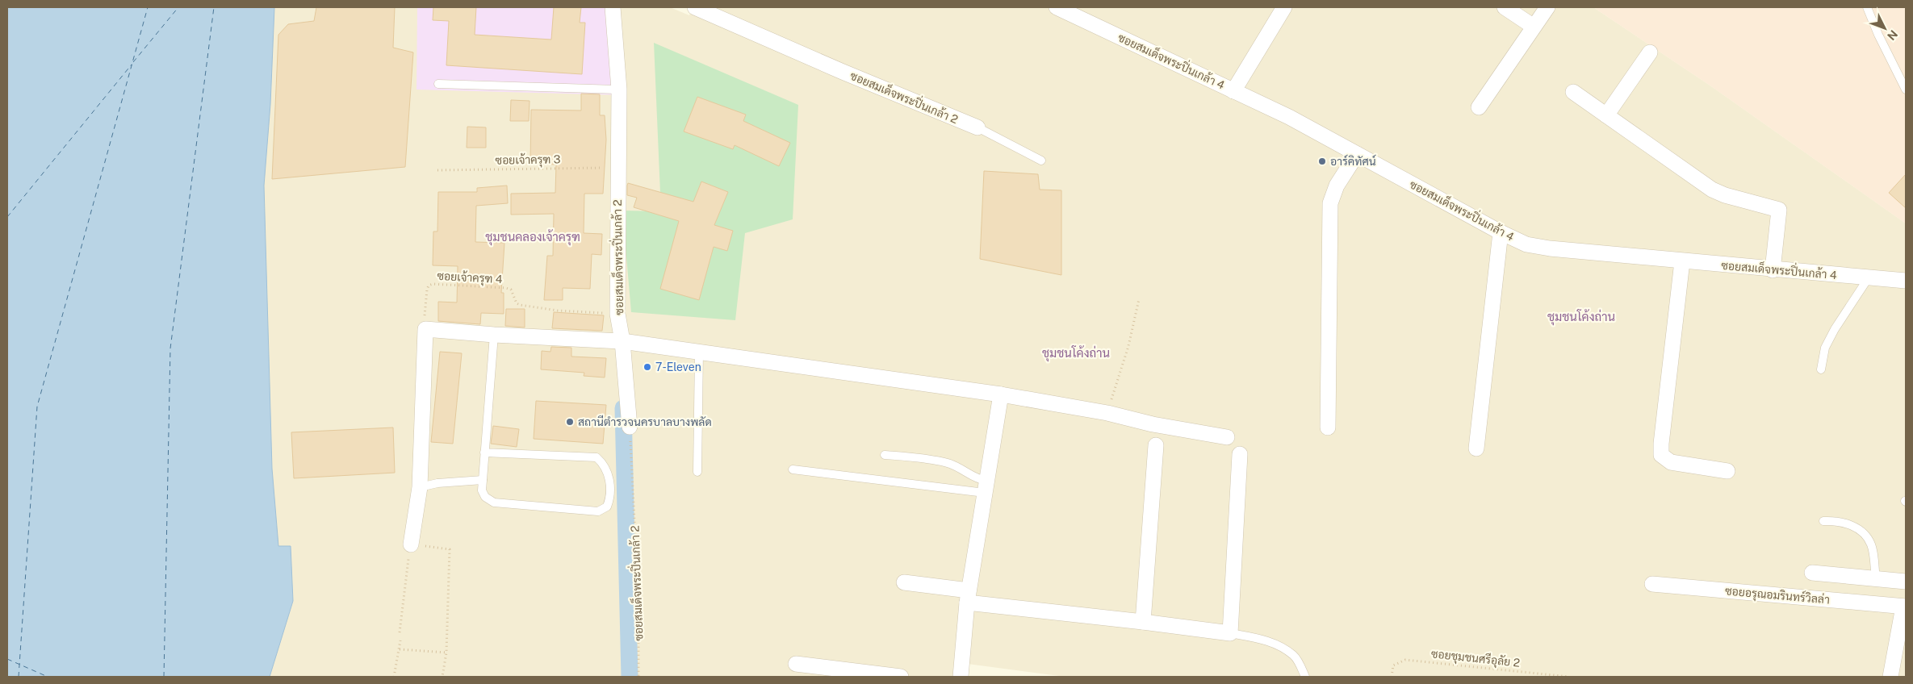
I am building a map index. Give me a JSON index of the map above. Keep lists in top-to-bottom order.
{
  "streets": {
    "street": ["ซอยสมเด็จพระปิ่นเกล้า 4", "ซอยสมเด็จพระปิ่นเกล้า 2", "ซอยอรุณอมรินทร์วิลล่า"],
    "path": ["ซอยเจ้าครุฑ 3", "ซอยเจ้าครุฑ 4", "ซอยชุมชนศรีอุลัย 2"]
  },
  "crossings": [
    ["ซอยสมเด็จพระปิ่นเกล้า 2", "ซอยเจ้าครุฑ 3"],
    ["ซอยสมเด็จพระปิ่นเกล้า 2", "ซอยเจ้าครุฑ 4"]
  ],
  "districts": ["ชุมชนคลองเจ้าครุฑ", "ชุมชนโค้งถ่าน", "ชุมชนโค้งถ่าน"],
  "places": ["อาร์คิทัศน์", "7-Eleven", "สถานีตำรวจนครบาลบางพลัด"],
  "north": "bottom right"
}
